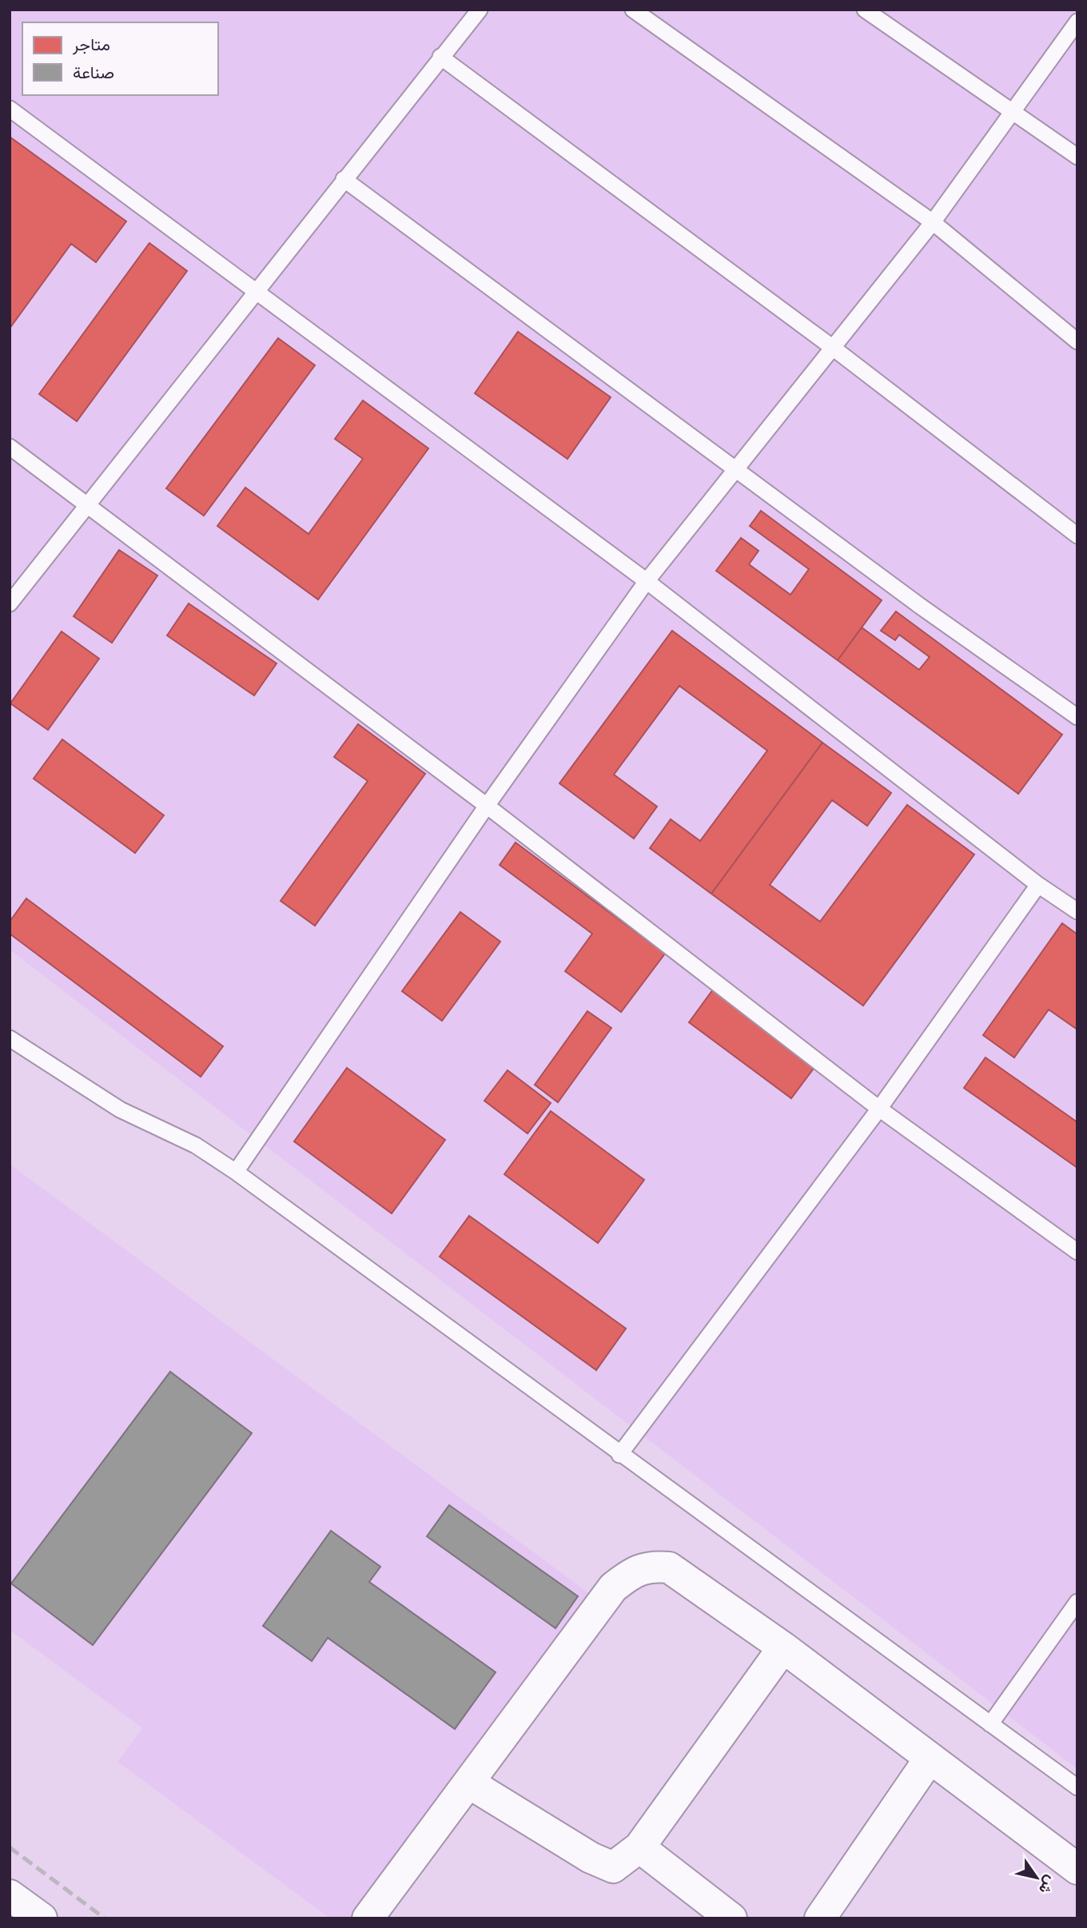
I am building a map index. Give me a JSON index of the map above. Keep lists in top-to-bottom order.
{
  "legend": ["متاجر", "صناعة"],
  "north": "bottom right"
}
